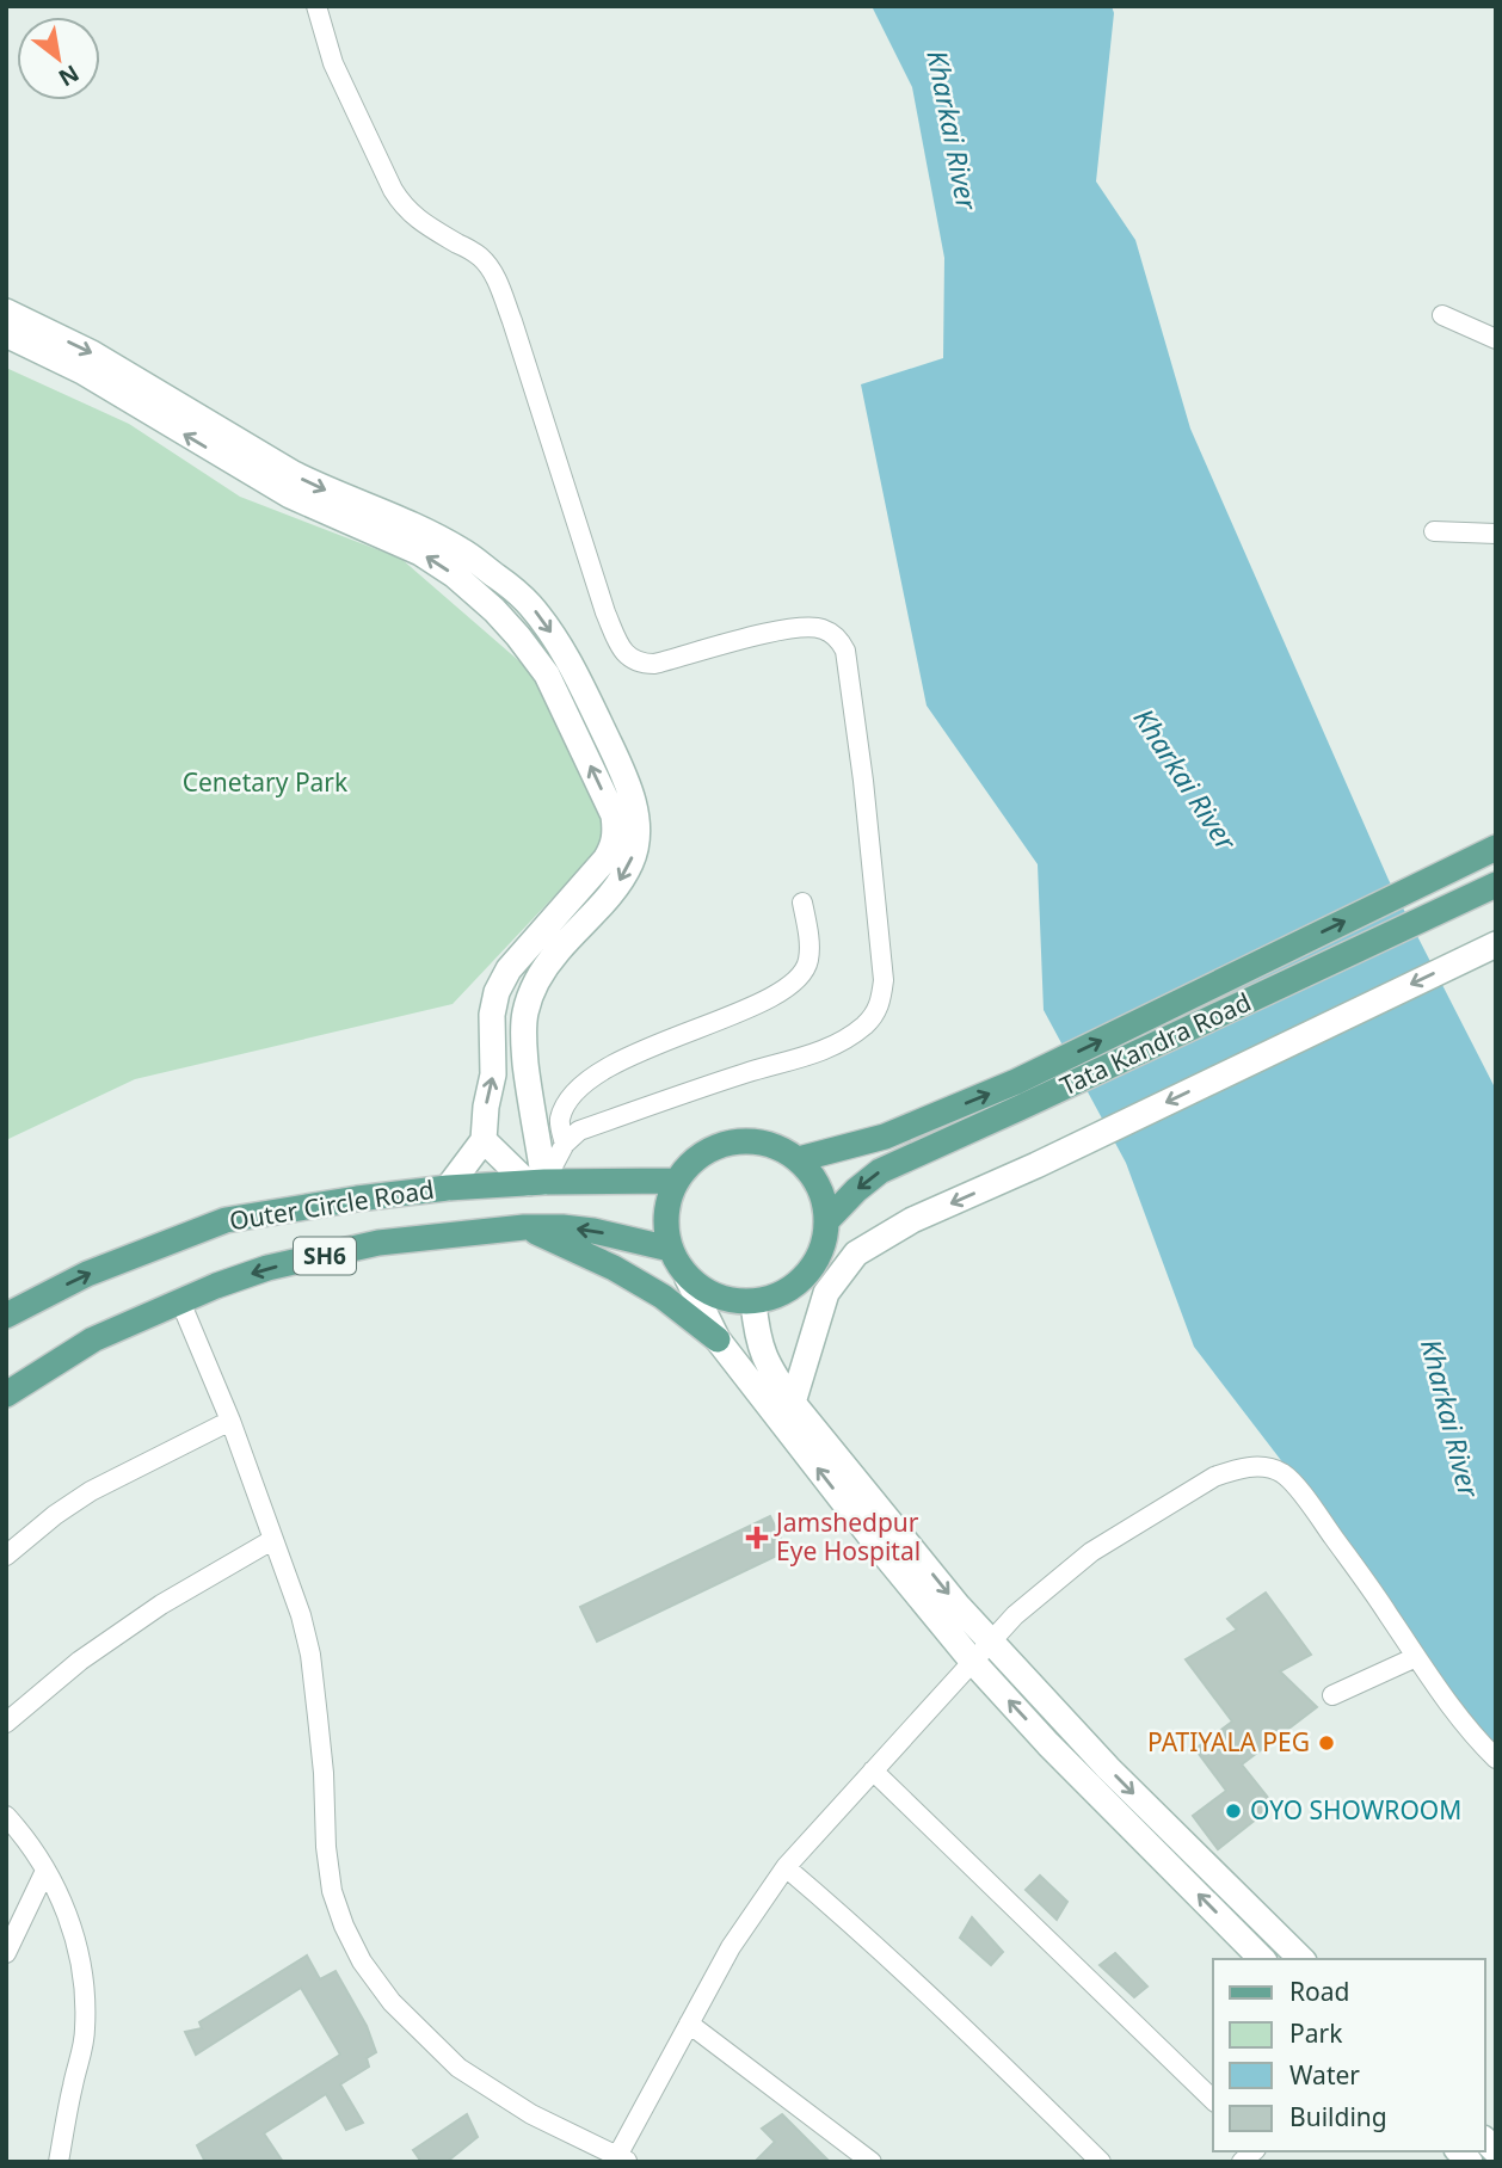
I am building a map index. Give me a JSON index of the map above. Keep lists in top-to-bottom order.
{
  "streets": {
    "main road": ["Tata Kandra Road", "Outer Circle Road", "SH6"]
  },
  "crossings": [
    ["Tata Kandra Road", "Outer Circle Road"],
    ["Tata Kandra Road", "SH6"],
    ["Outer Circle Road", "SH6"]
  ],
  "water": ["Kharkai River"],
  "parks": ["Cenetary Park"],
  "places": {
    "health": ["Jamshedpur Eye Hospital"],
    "other": ["PATIYALA PEG", "OYO SHOWROOM"]
  },
  "legend": [
    "Road",
    "Park",
    "Water",
    "Building"
  ],
  "north": "bottom right"
}
